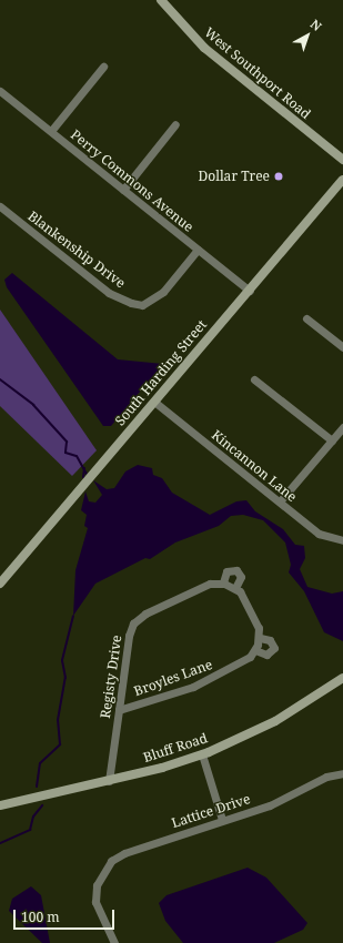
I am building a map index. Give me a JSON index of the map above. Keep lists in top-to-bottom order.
{
  "streets": {
    "main road": ["West Southport Road", "South Harding Street", "Bluff Road"],
    "street": [
      "Perry Commons Avenue",
      "Blankenship Drive",
      "Kincannon Lane",
      "Registy Drive",
      "Broyles Lane",
      "Lattice Drive"
    ]
  },
  "crossings": [
    ["Perry Commons Avenue", "Blankenship Drive"],
    ["Perry Commons Avenue", "South Harding Street"],
    ["South Harding Street", "Kincannon Lane"],
    ["Registy Drive", "Broyles Lane"],
    ["Registy Drive", "Bluff Road"]
  ],
  "places": ["Dollar Tree"],
  "scale_bar": "100 m",
  "north": "top right"
}
